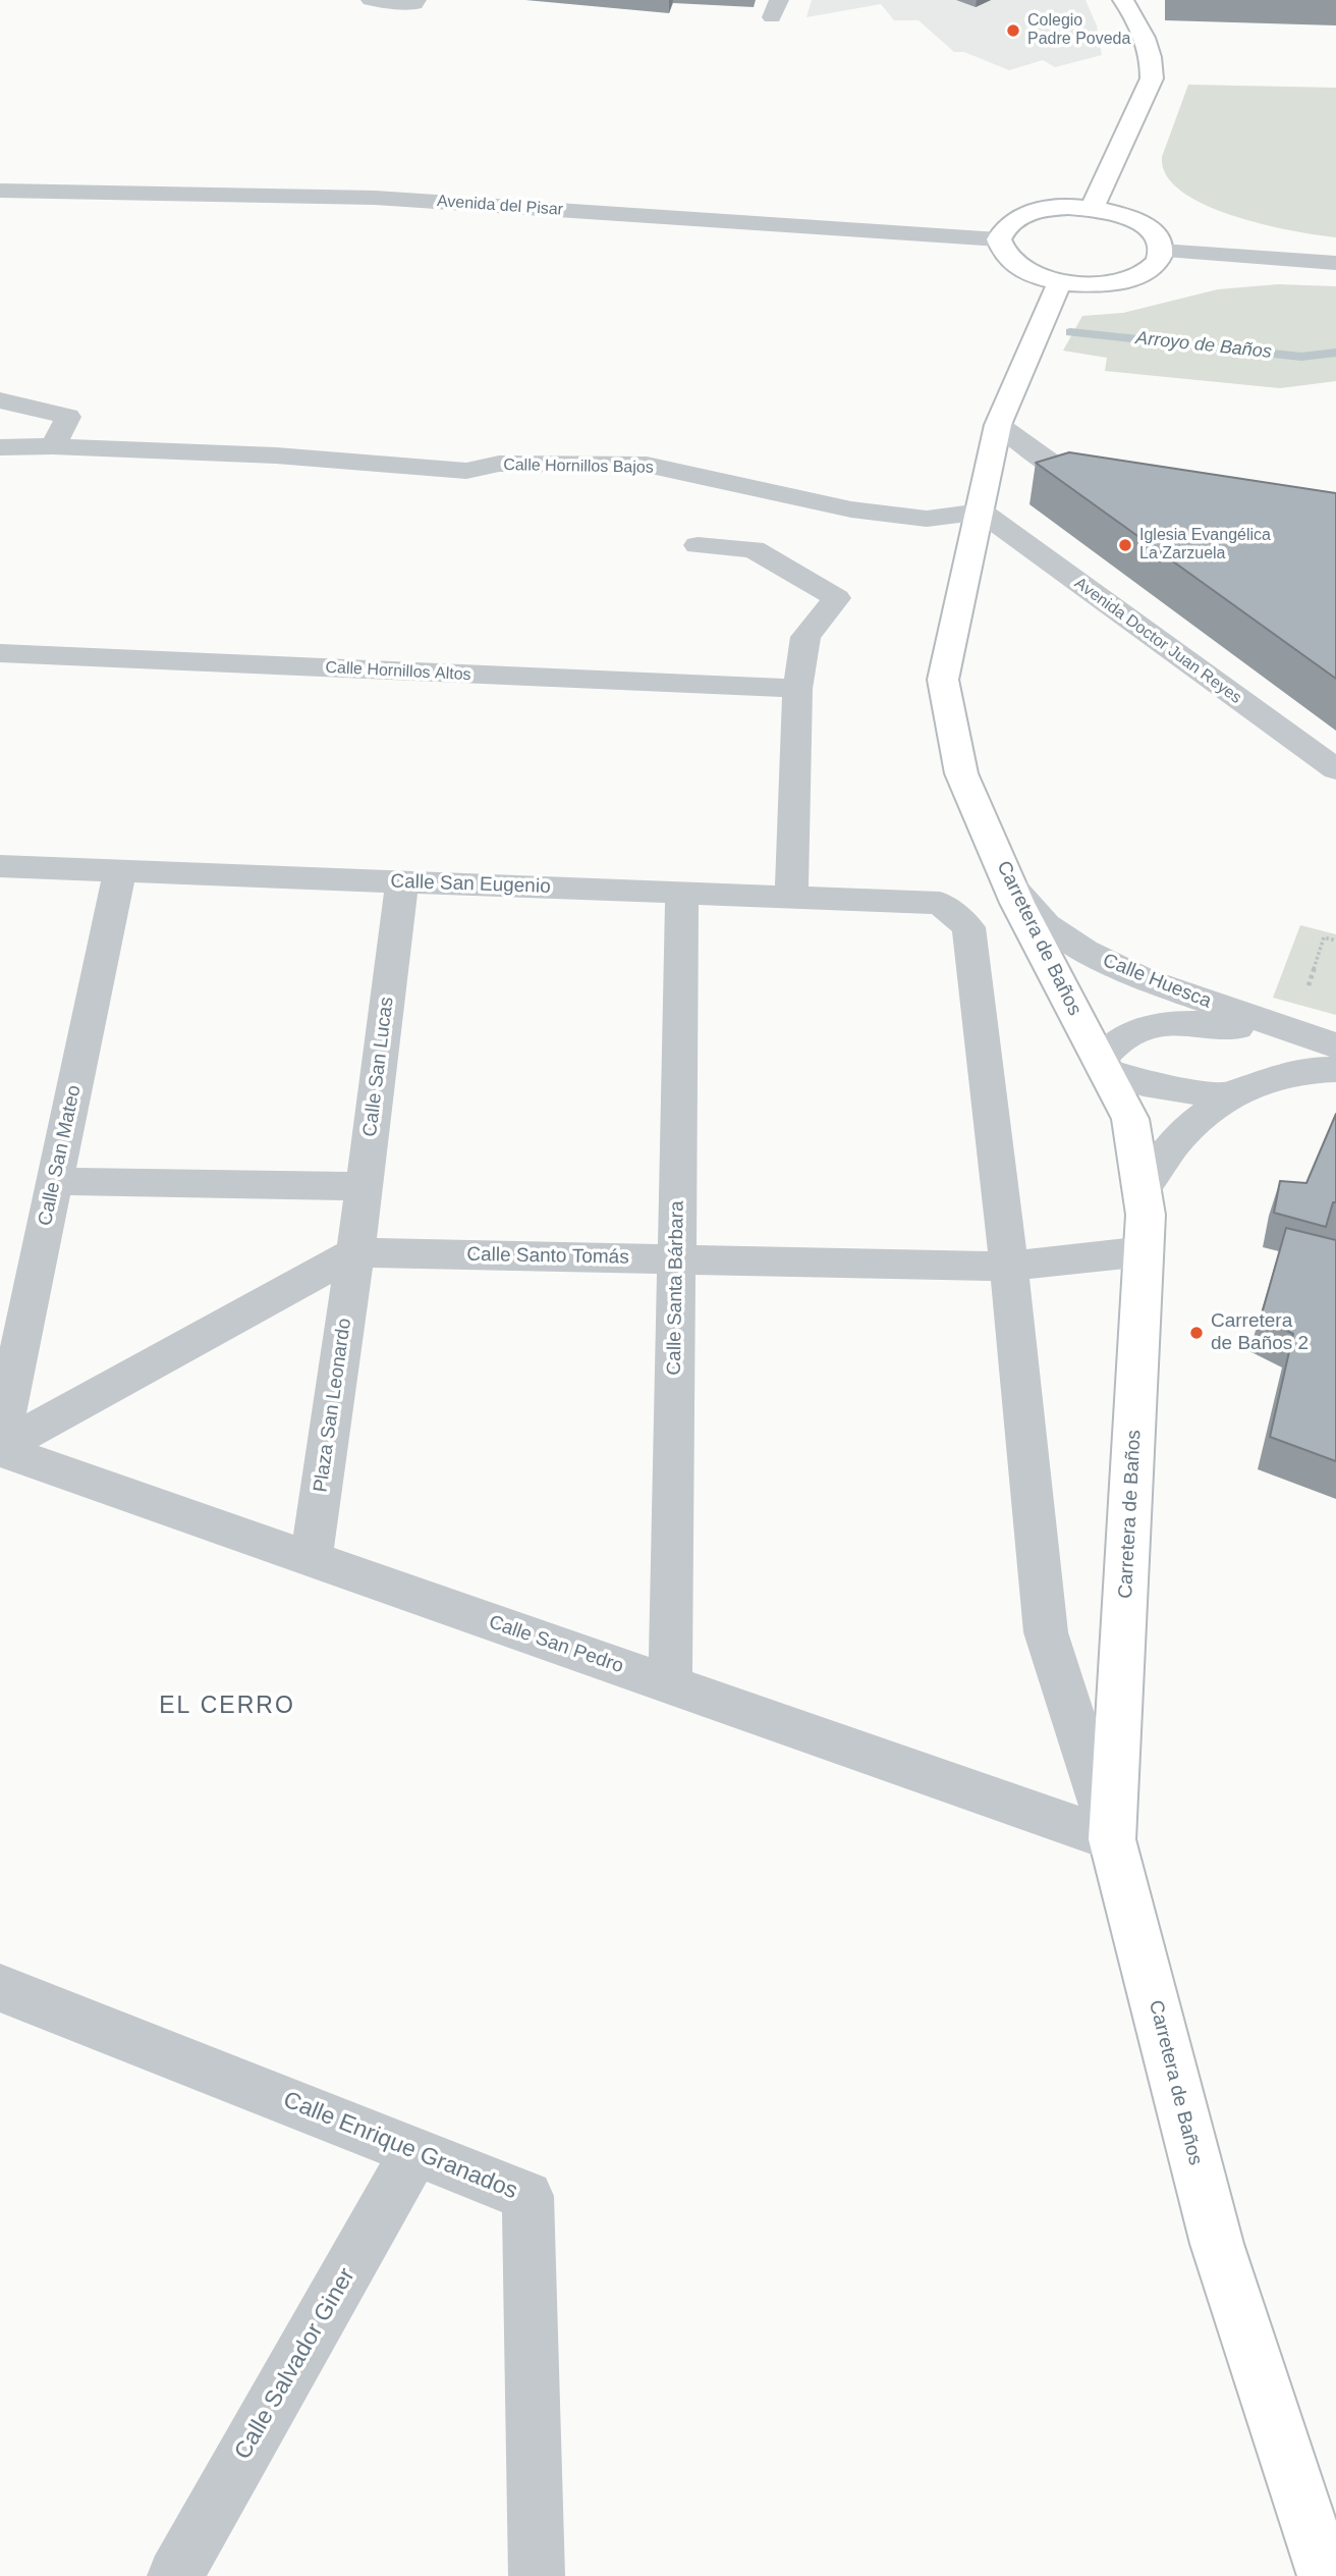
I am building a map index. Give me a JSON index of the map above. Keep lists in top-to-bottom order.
{
  "streets": {
    "main road": ["Carretera de Baños"],
    "street": [
      "Avenida del Pisar",
      "Calle Hornillos Bajos",
      "Avenida Doctor Juan Reyes",
      "Calle Hornillos Altos",
      "Calle San Eugenio",
      "Calle Huesca",
      "Calle San Lucas",
      "Calle San Mateo",
      "Calle Santo Tomás",
      "Calle Santa Bárbara",
      "Plaza San Leonardo",
      "Calle San Pedro",
      "Calle Enrique Granados",
      "Calle Salvador Giner"
    ]
  },
  "crossings": [
    ["Calle Hornillos Bajos", "Avenida Doctor Juan Reyes"],
    ["Calle Hornillos Bajos", "Carretera de Baños"],
    ["Avenida Doctor Juan Reyes", "Carretera de Baños"],
    ["Calle San Eugenio", "Calle San Lucas"],
    ["Calle San Eugenio", "Calle San Mateo"],
    ["Calle San Eugenio", "Calle Santo Tomás"],
    ["Calle San Eugenio", "Calle Santa Bárbara"],
    ["Carretera de Baños", "Calle Huesca"],
    ["Carretera de Baños", "Calle Santo Tomás"],
    ["Carretera de Baños", "Calle San Pedro"],
    ["Calle San Lucas", "Calle Santo Tomás"],
    ["Calle San Lucas", "Plaza San Leonardo"],
    ["Calle Santo Tomás", "Calle Santa Bárbara"],
    ["Calle Santo Tomás", "Plaza San Leonardo"],
    ["Calle Santa Bárbara", "Calle San Pedro"],
    ["Plaza San Leonardo", "Calle San Pedro"],
    ["Calle Enrique Granados", "Calle Salvador Giner"]
  ],
  "districts": ["EL CERRO"],
  "water": ["Arroyo de Baños"],
  "places": ["Colegio Padre Poveda", "Iglesia Evangélica La Zarzuela", "Carretera de Baños 2"]
}
